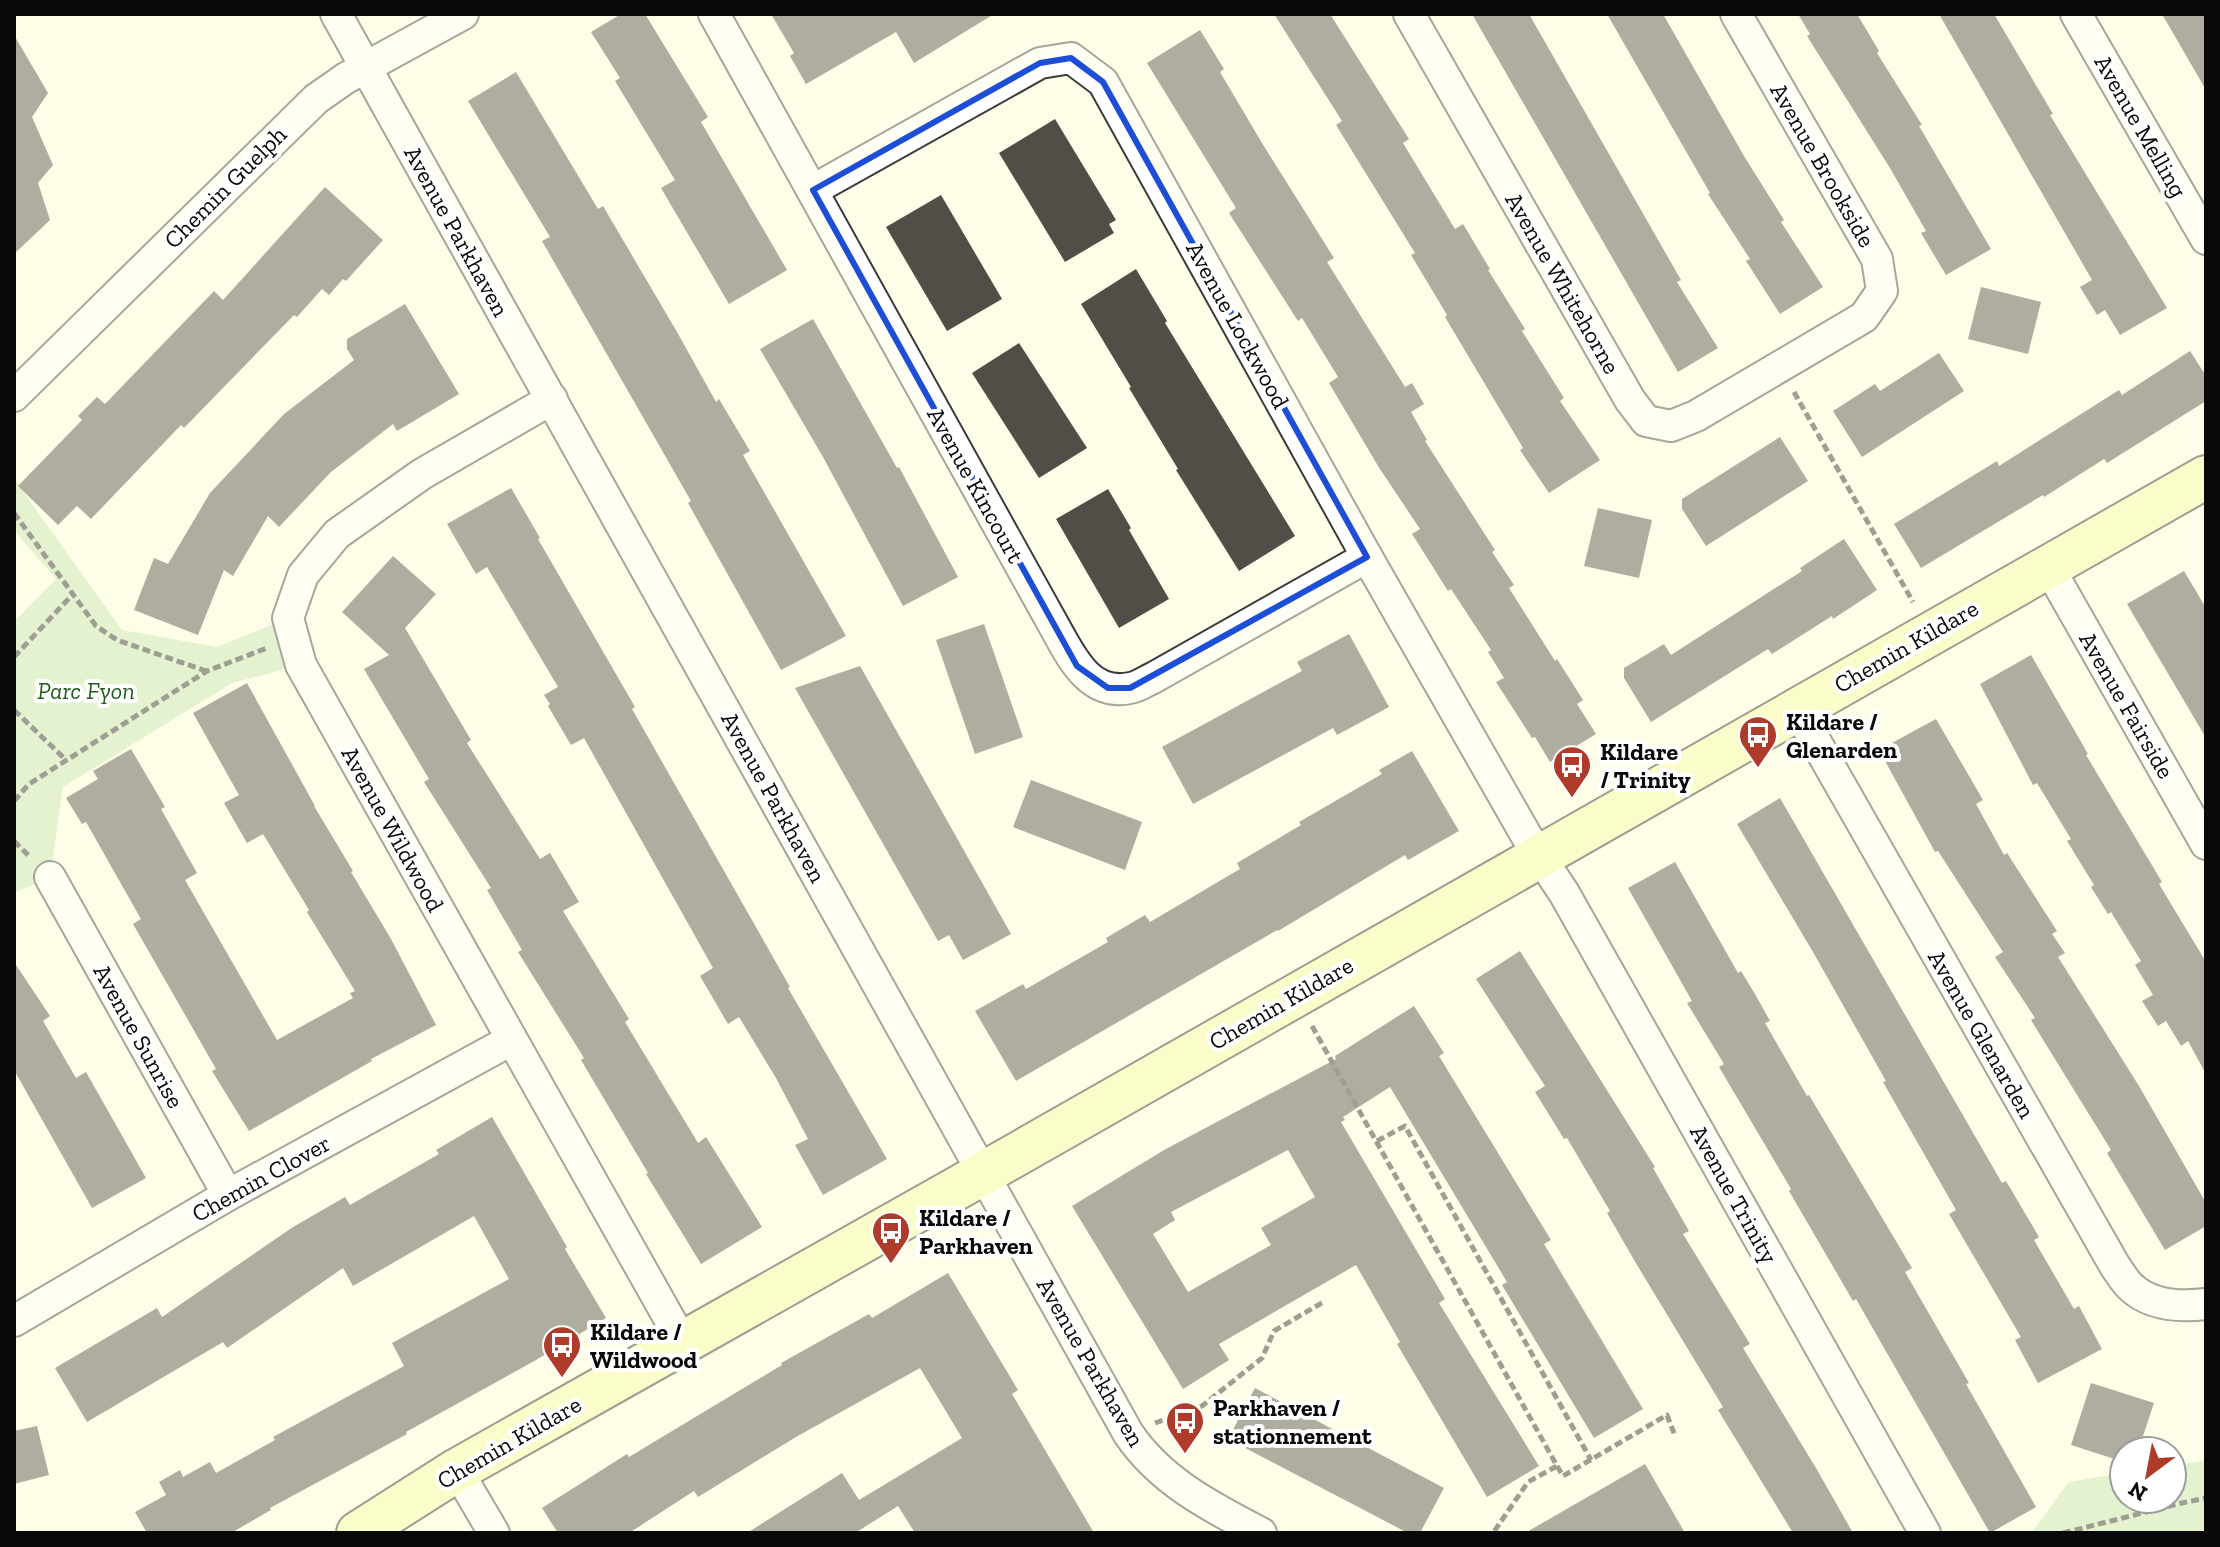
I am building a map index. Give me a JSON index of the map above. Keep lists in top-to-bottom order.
{
  "streets": {
    "street": [
      "Avenue Melling",
      "Avenue Brookside",
      "Chemin Guelph",
      "Avenue Parkhaven",
      "Avenue Whitehorne",
      "Avenue Lockwood",
      "Avenue Kincourt",
      "Chemin Kildare",
      "Avenue Fairside",
      "Avenue Wildwood",
      "Avenue Glenarden",
      "Avenue Sunrise",
      "Chemin Clover",
      "Avenue Trinity"
    ]
  },
  "crossings": [
    ["Avenue Brookside", "Avenue Whitehorne"],
    ["Chemin Guelph", "Avenue Parkhaven"],
    ["Avenue Parkhaven", "Chemin Kildare"],
    ["Avenue Parkhaven", "Avenue Wildwood"],
    ["Avenue Lockwood", "Avenue Kincourt"],
    ["Avenue Lockwood", "Chemin Kildare"],
    ["Avenue Lockwood", "Avenue Trinity"],
    ["Chemin Kildare", "Avenue Fairside"],
    ["Chemin Kildare", "Avenue Wildwood"],
    ["Chemin Kildare", "Avenue Glenarden"],
    ["Chemin Kildare", "Avenue Trinity"],
    ["Avenue Wildwood", "Chemin Clover"],
    ["Avenue Sunrise", "Chemin Clover"]
  ],
  "parks": ["Parc Fyon"],
  "places": {
    "bus stop": [
      "Kildare / Glenarden",
      "Kildare / Trinity",
      "Kildare / Parkhaven",
      "Kildare / Wildwood",
      "Parkhaven / stationnement"
    ]
  },
  "north": "bottom left"
}
